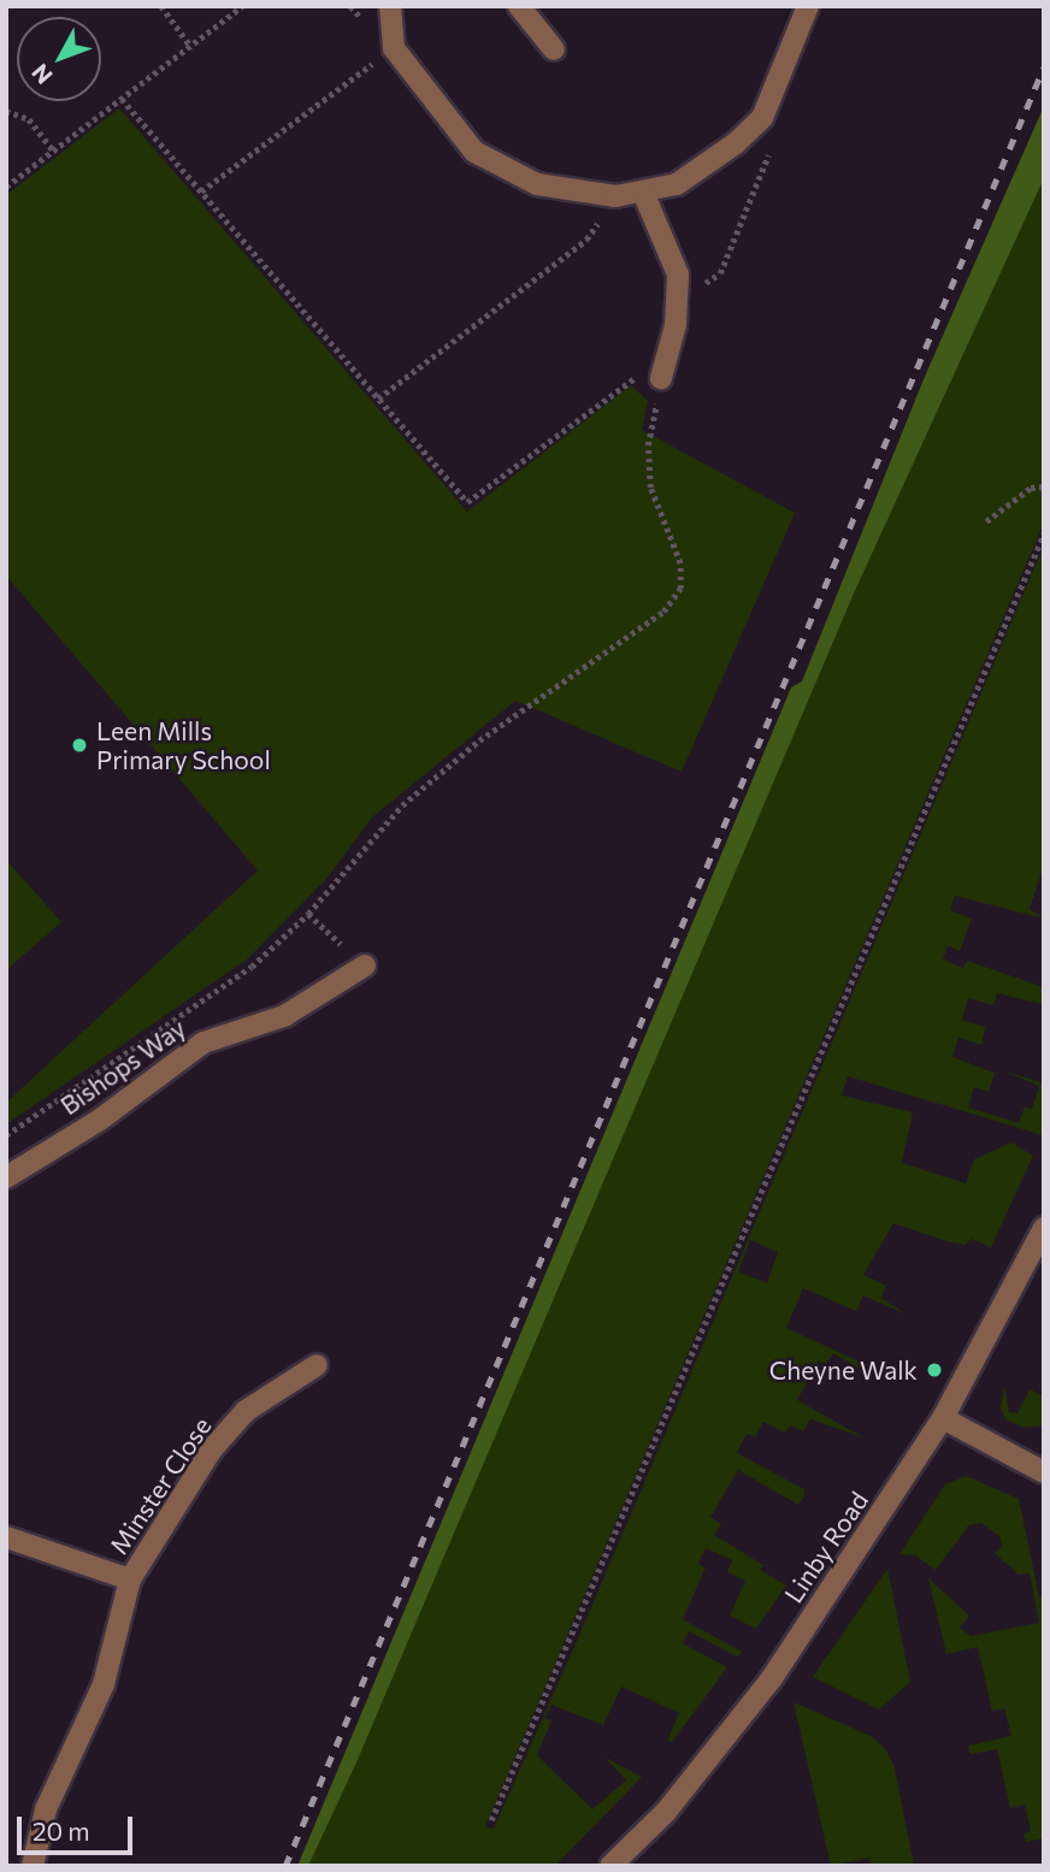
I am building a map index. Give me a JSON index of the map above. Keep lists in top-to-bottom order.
{
  "streets": {
    "street": ["Bishops Way", "Minster Close", "Linby Road"]
  },
  "places": ["Leen Mills Primary School", "Cheyne Walk"],
  "scale_bar": "20 m",
  "north": "bottom left"
}
